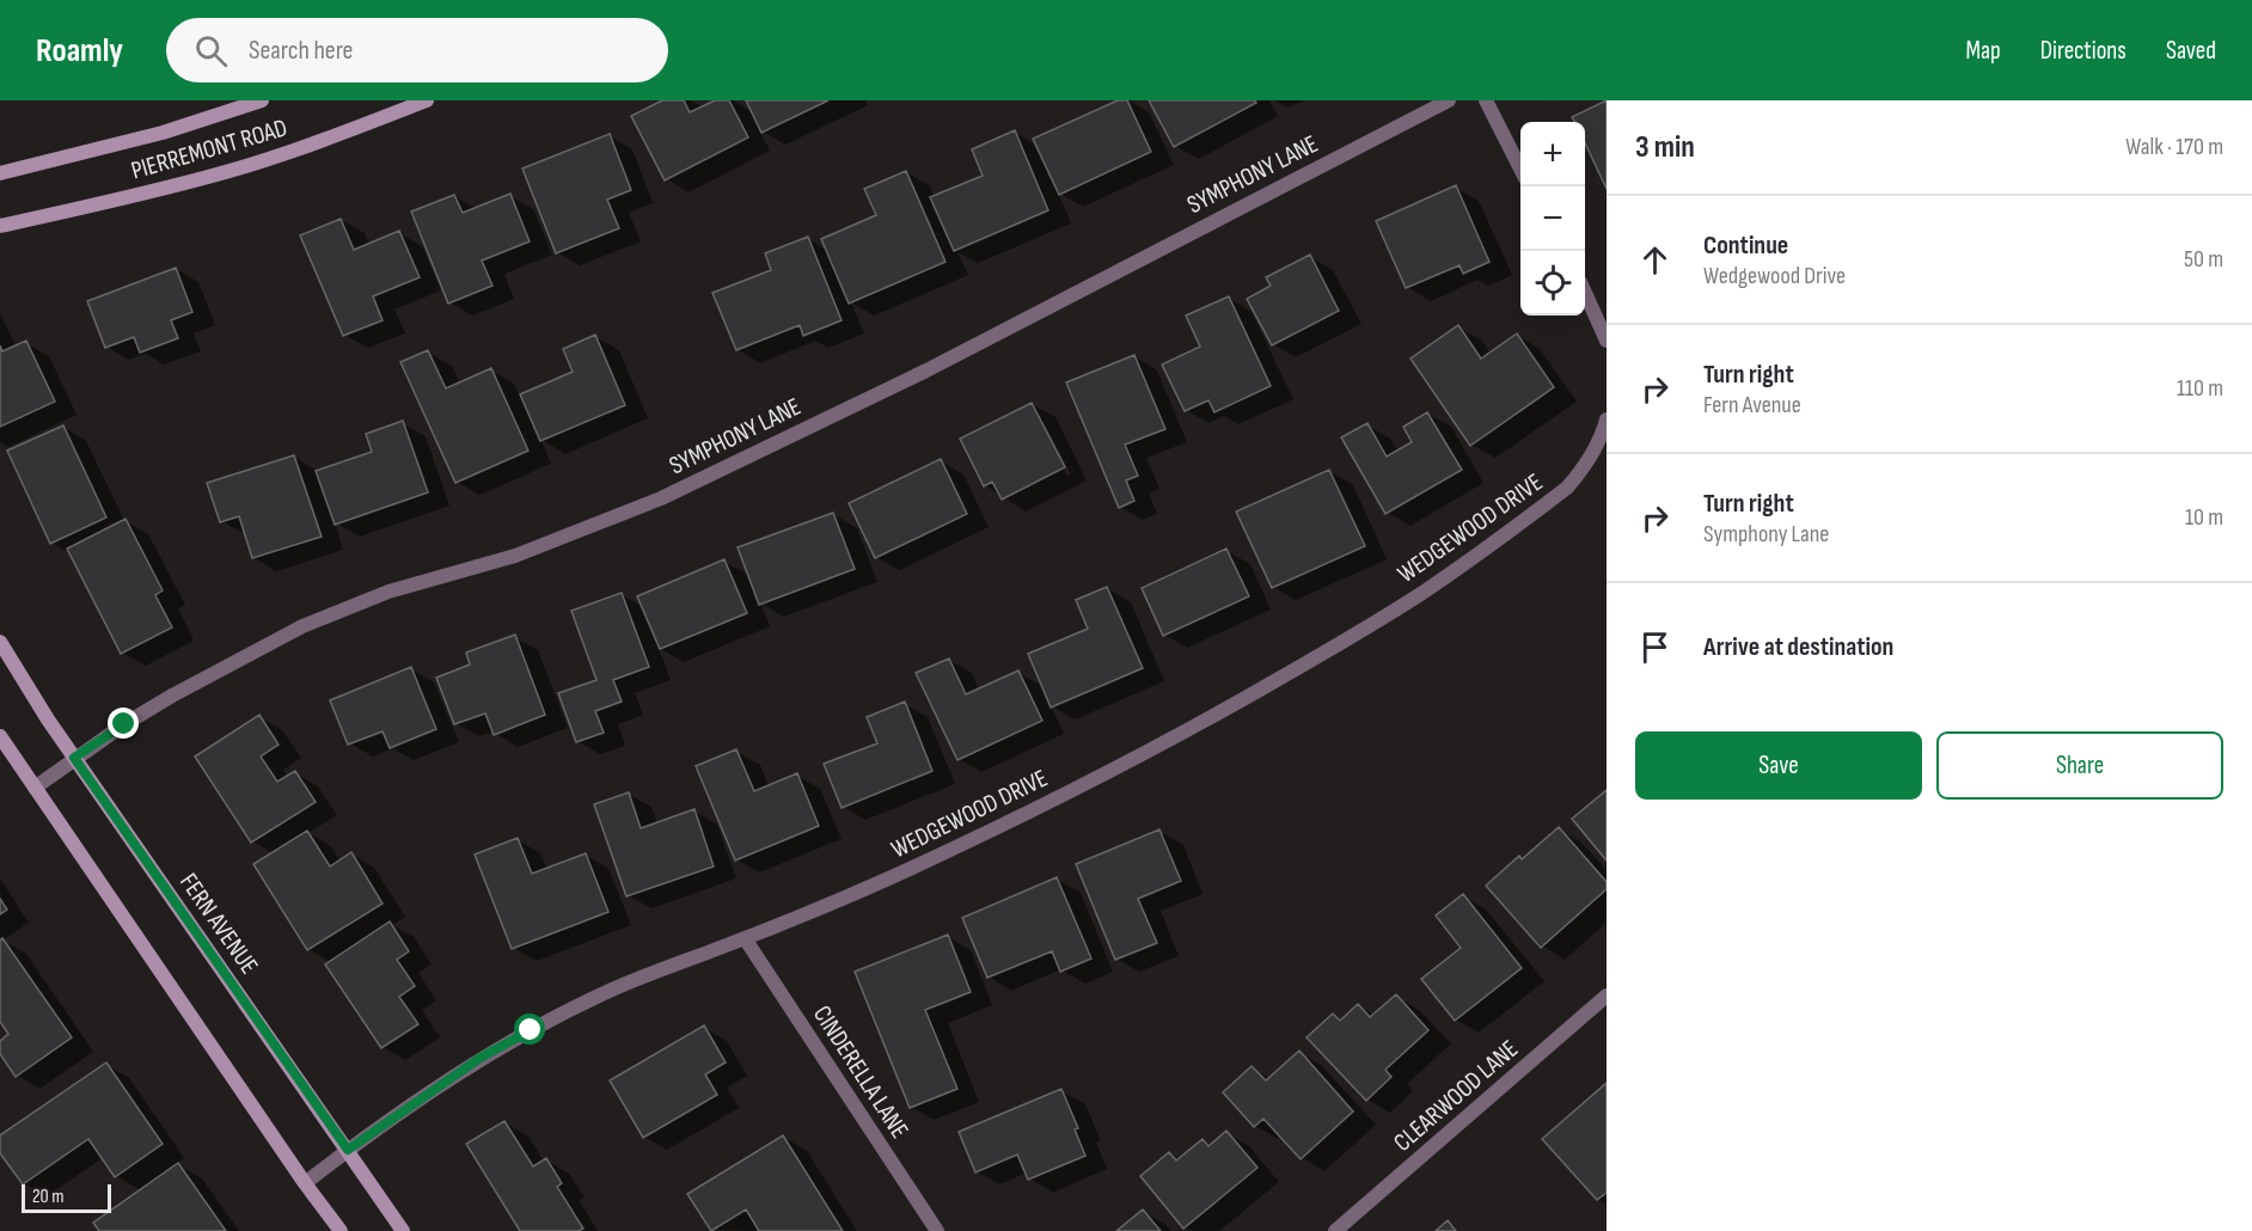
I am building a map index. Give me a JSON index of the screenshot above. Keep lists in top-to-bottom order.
{
  "streets": {
    "street": [
      "PIERREMONT ROAD",
      "SYMPHONY LANE",
      "WEDGEWOOD DRIVE",
      "FERN AVENUE",
      "CINDERELLA LANE",
      "CLEARWOOD LANE"
    ]
  },
  "crossings": [
    ["SYMPHONY LANE", "FERN AVENUE"],
    ["WEDGEWOOD DRIVE", "FERN AVENUE"],
    ["WEDGEWOOD DRIVE", "CINDERELLA LANE"]
  ],
  "scale_bar": "20 m",
  "page": {
    "header": "Roamly",
    "search": "Search here",
    "nav": ["Map", "Directions", "Saved"],
    "heading": ["3 min", "Walk · 170 m"],
    "map_buttons": ["+", "−"],
    "list": [
      ["Continue", "Wedgewood Drive", "50 m"],
      ["Turn right", "Fern Avenue", "110 m"],
      ["Turn right", "Symphony Lane", "10 m"],
      "Arrive at destination"
    ],
    "buttons": ["Save", "Share"],
    "scale": "20 m"
  }
}
